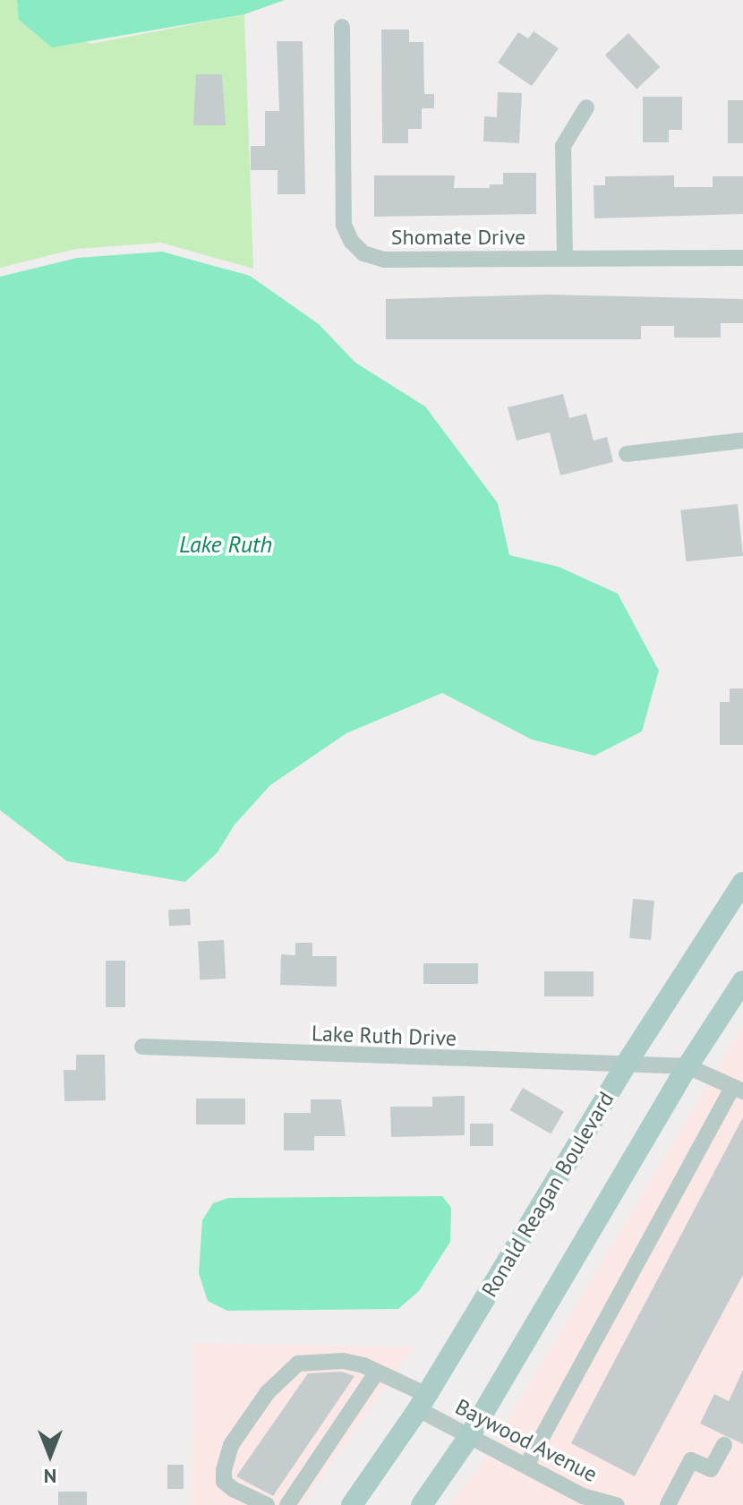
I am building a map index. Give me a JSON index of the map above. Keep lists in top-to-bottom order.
{
  "streets": {
    "main road": ["Ronald Reagan Boulevard"],
    "street": ["Shomate Drive", "Lake Ruth Drive", "Baywood Avenue"]
  },
  "crossings": [
    ["Lake Ruth Drive", "Ronald Reagan Boulevard"],
    ["Ronald Reagan Boulevard", "Baywood Avenue"]
  ],
  "water": ["Lake Ruth"],
  "north": "bottom"
}
